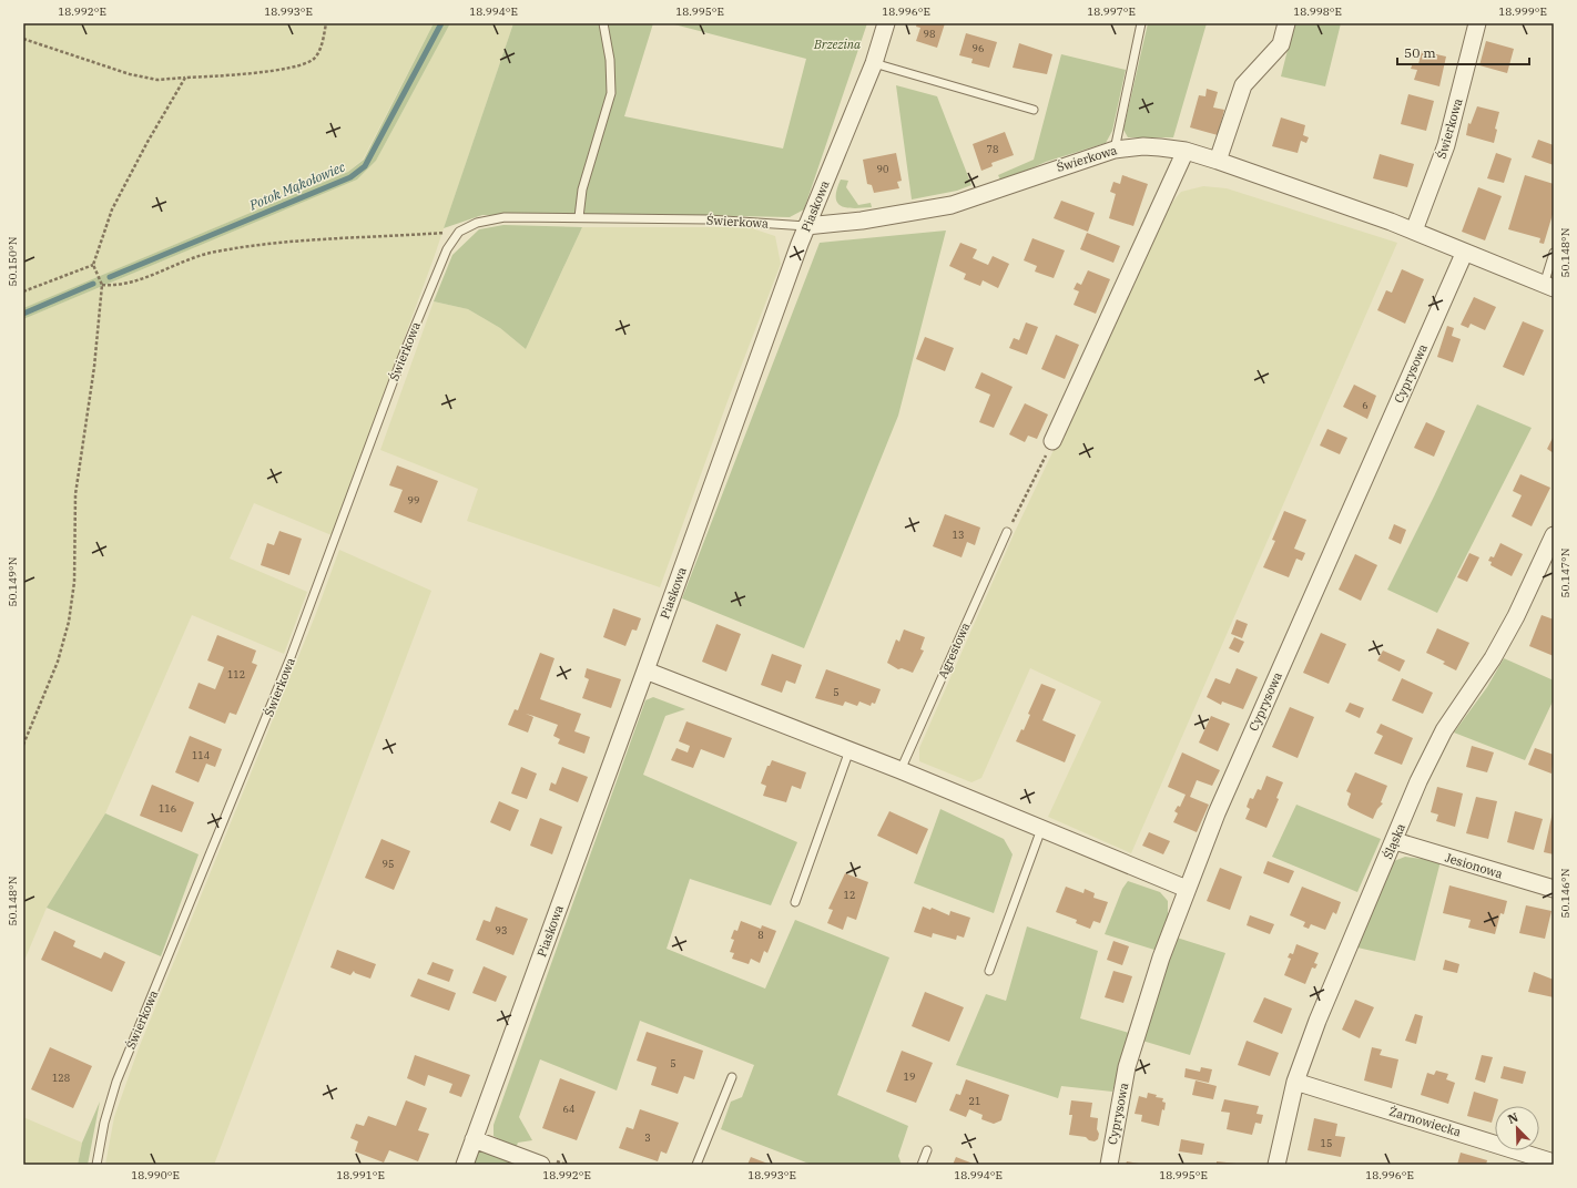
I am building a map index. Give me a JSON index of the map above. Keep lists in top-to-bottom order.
{
  "streets": {
    "street": [
      "Świerkowa",
      "Piaskowa",
      "Cyprysowa",
      "Śląska",
      "Jesionowa",
      "Żarnowiecka"
    ],
    "lane": ["Agrestowa"]
  },
  "crossings": [
    ["Świerkowa", "Piaskowa"],
    ["Świerkowa", "Cyprysowa"],
    ["Śląska", "Jesionowa"],
    ["Śląska", "Żarnowiecka"]
  ],
  "water": ["Potok Mąkołowiec"],
  "parks": ["Brzezina"],
  "house_numbers": [
    "98",
    "96",
    "78",
    "90",
    "6",
    "99",
    "13",
    "112",
    "5",
    "114",
    "116",
    "95",
    "12",
    "93",
    "8",
    "5",
    "19",
    "128",
    "21",
    "64",
    "3",
    "15"
  ],
  "scale_bar": "50 m",
  "north": "top left",
  "coordinates": [
    "18.992°E",
    "18.993°E",
    "18.994°E",
    "18.995°E",
    "18.996°E",
    "18.997°E",
    "18.998°E",
    "18.999°E",
    "50.148°N",
    "50.150°N",
    "50.147°N",
    "50.149°N",
    "50.146°N",
    "18.990°E",
    "18.991°E"
  ]
}
